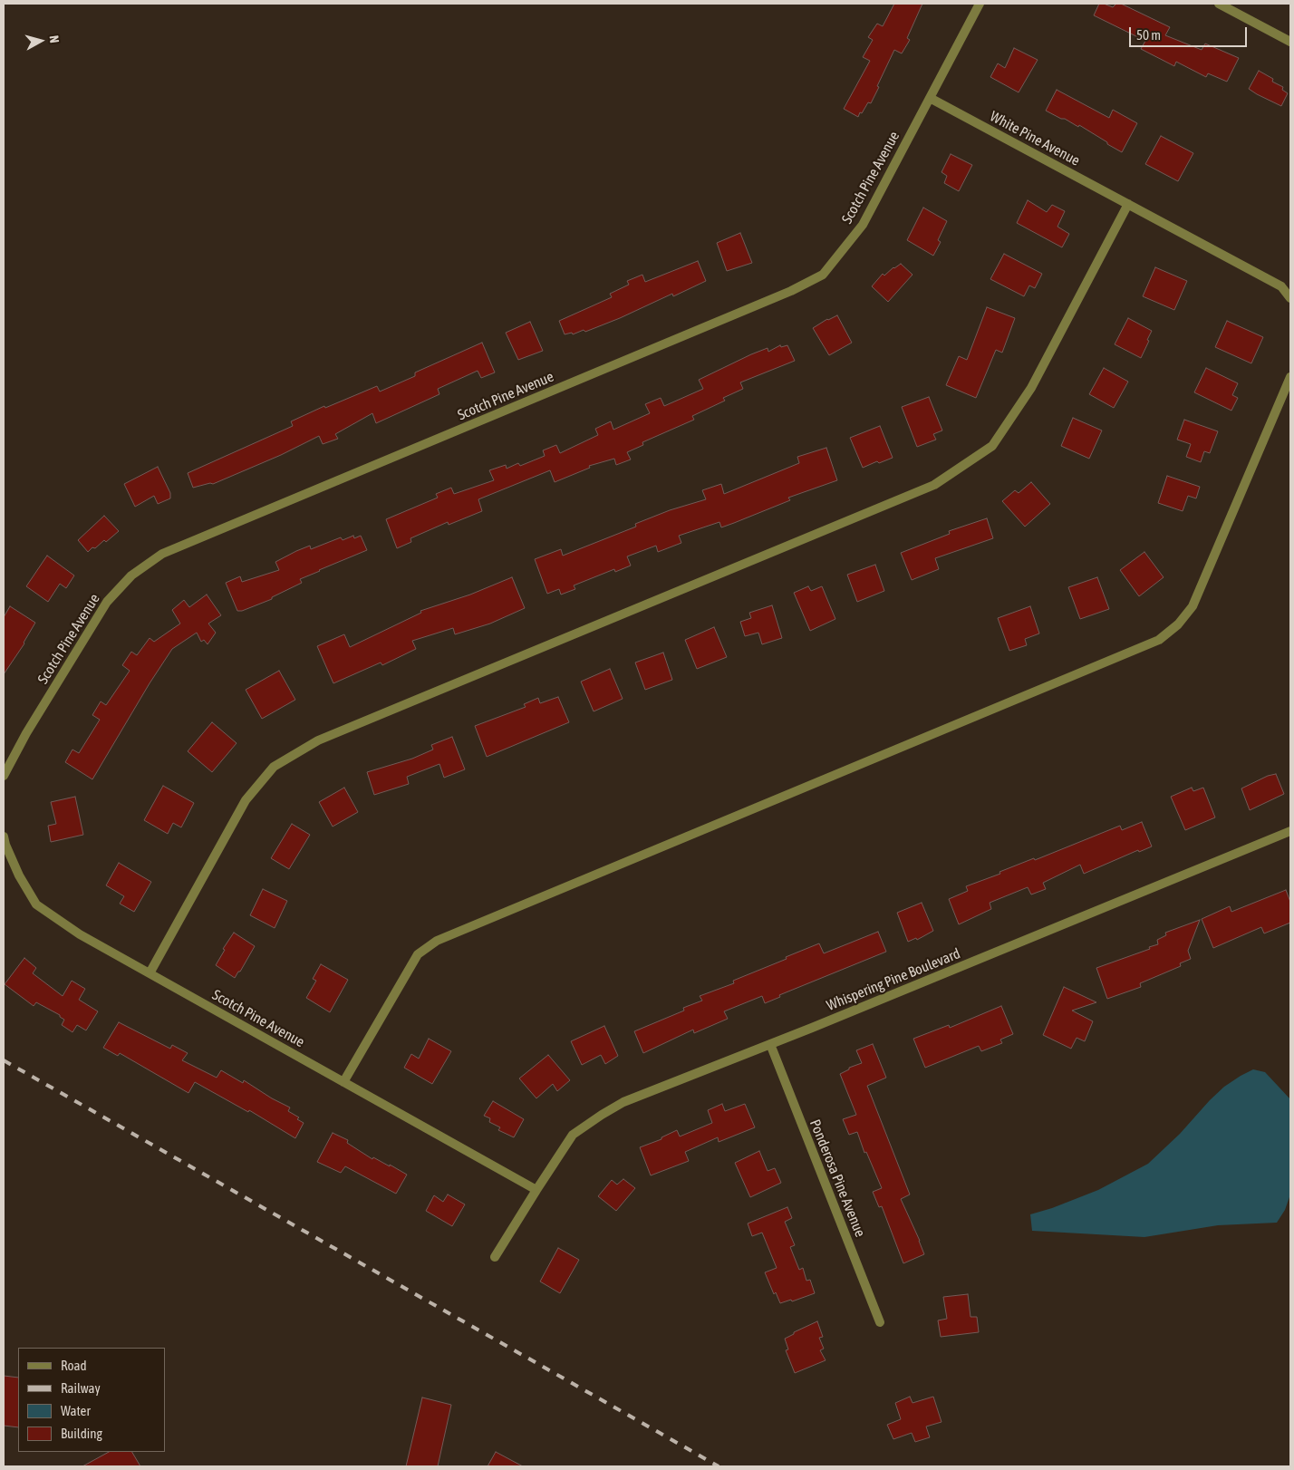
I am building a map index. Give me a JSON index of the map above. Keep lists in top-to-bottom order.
{
  "streets": {
    "street": [
      "White Pine Avenue",
      "Scotch Pine Avenue",
      "Whispering Pine Boulevard",
      "Ponderosa Pine Avenue"
    ]
  },
  "crossings": [
    ["White Pine Avenue", "Scotch Pine Avenue"],
    ["Scotch Pine Avenue", "Whispering Pine Boulevard"],
    ["Whispering Pine Boulevard", "Ponderosa Pine Avenue"]
  ],
  "legend": [
    "Road",
    "Railway",
    "Water",
    "Building"
  ],
  "scale_bar": "50 m",
  "north": "right"
}
